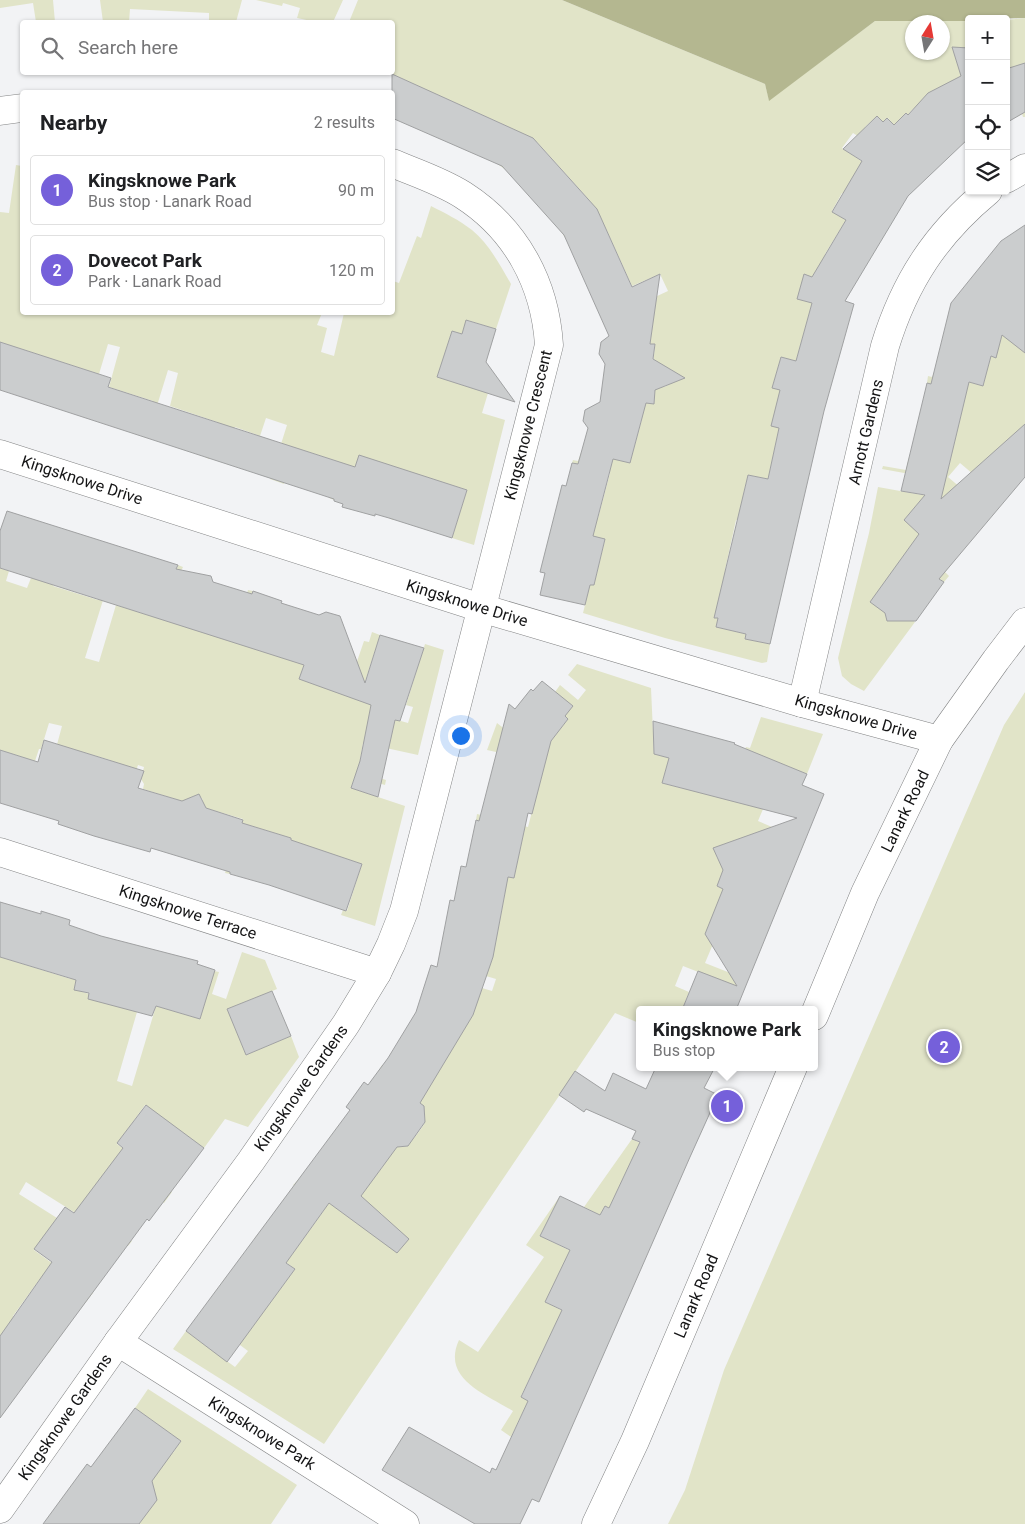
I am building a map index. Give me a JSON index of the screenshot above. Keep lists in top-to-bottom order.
{
  "streets": {
    "street": [
      "Kingsknowe Crescent",
      "Arnott Gardens",
      "Kingsknowe Drive",
      "Lanark Road",
      "Kingsknowe Terrace",
      "Kingsknowe Gardens",
      "Kingsknowe Park"
    ]
  },
  "crossings": [
    ["Kingsknowe Crescent", "Kingsknowe Drive"],
    ["Kingsknowe Crescent", "Kingsknowe Gardens"],
    ["Arnott Gardens", "Kingsknowe Drive"],
    ["Kingsknowe Drive", "Lanark Road"],
    ["Kingsknowe Drive", "Kingsknowe Gardens"],
    ["Kingsknowe Terrace", "Kingsknowe Gardens"],
    ["Kingsknowe Gardens", "Kingsknowe Park"]
  ],
  "north": "top",
  "page": {
    "map_buttons": ["+", "−"],
    "search": "Search here",
    "heading": ["Nearby", "2 results"],
    "list": [
      {
        "mark": "1",
        "name": "Kingsknowe Park",
        "note": "Bus stop · Lanark Road",
        "value": "90 m"
      },
      {
        "mark": "2",
        "name": "Dovecot Park",
        "note": "Park · Lanark Road",
        "value": "120 m"
      }
    ],
    "popup": ["Kingsknowe Park", "Bus stop"],
    "pins": ["2", "1"]
  }
}
